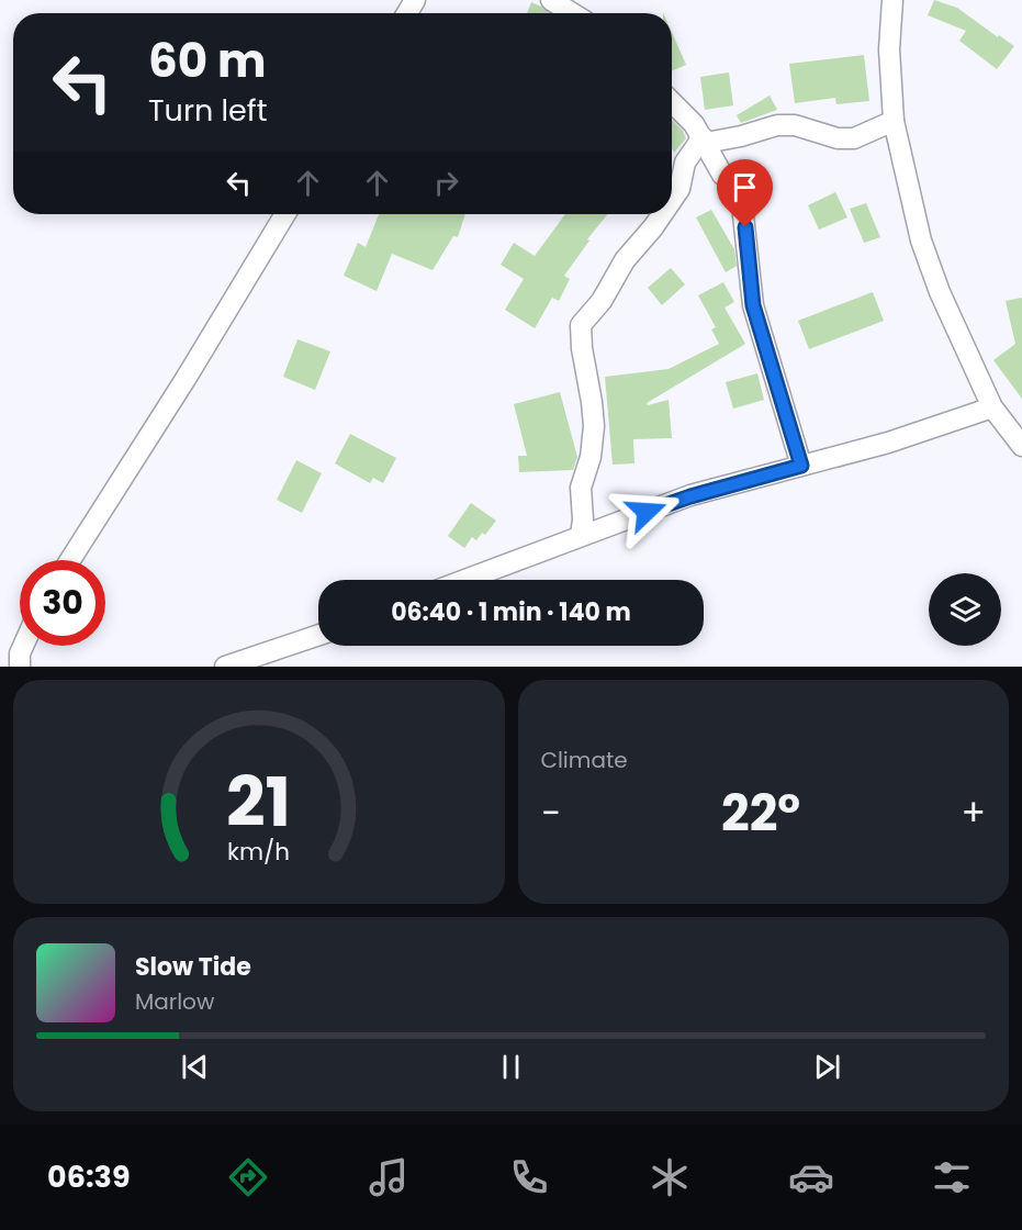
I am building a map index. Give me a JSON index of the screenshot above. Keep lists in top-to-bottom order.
{
  "page": {
    "turn": ["60 m", "Turn left"],
    "limit": "30",
    "trip": "06:40 · 1 min · 140 m",
    "tile": "Climate",
    "heat": ["−", "22°", "+"],
    "song": ["Slow Tide", "Marlow"],
    "tabs": "06:39",
    "gauge": ["21", "km/h"]
  }
}
